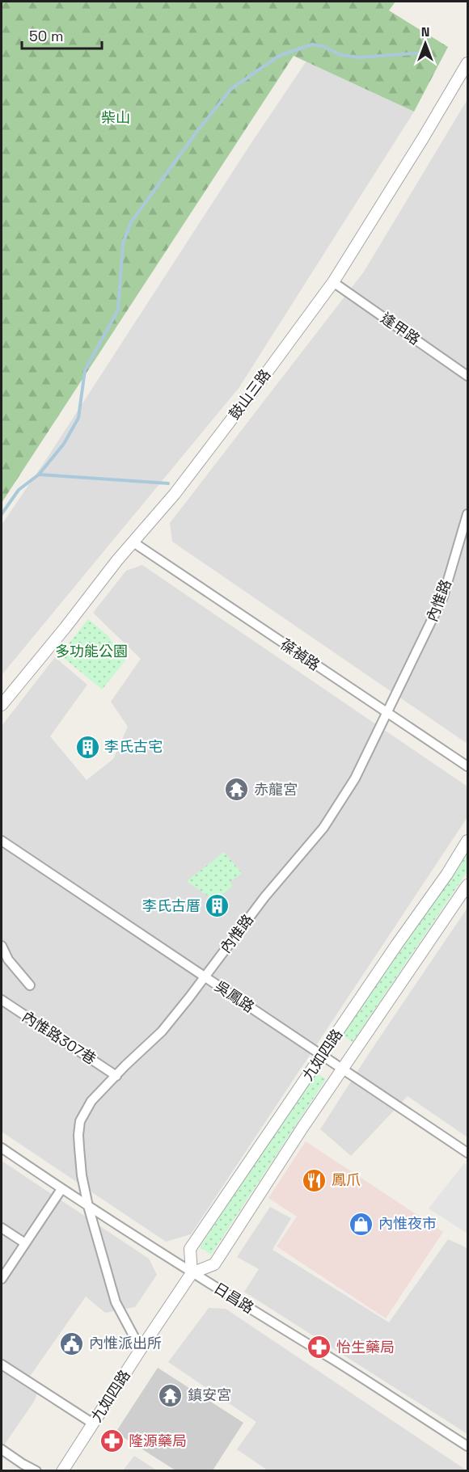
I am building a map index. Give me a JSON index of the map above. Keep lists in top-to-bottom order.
{
  "streets": {
    "street": [
      "逢甲路",
      "鼓山三路",
      "內惟路",
      "葆禎路",
      "吳鳳路",
      "內惟路307巷",
      "九如四路",
      "日昌路"
    ]
  },
  "crossings": [
    ["逢甲路", "鼓山三路"],
    ["鼓山三路", "葆禎路"],
    ["內惟路", "葆禎路"],
    ["內惟路", "吳鳳路"],
    ["內惟路", "內惟路307巷"],
    ["內惟路", "九如四路"],
    ["內惟路", "日昌路"],
    ["吳鳳路", "九如四路"],
    ["九如四路", "日昌路"]
  ],
  "parks": ["柴山", "多功能公園"],
  "places": {
    "building": ["李氏古宅", "李氏古厝"],
    "temple": ["赤龍宮", "鎮安宮"],
    "restaurant": ["鳳爪"],
    "shop": ["內惟夜市"],
    "public building": ["內惟派出所"],
    "pharmacy": ["怡生藥局", "隆源藥局"]
  },
  "scale_bar": "50 m",
  "north": "top"
}
